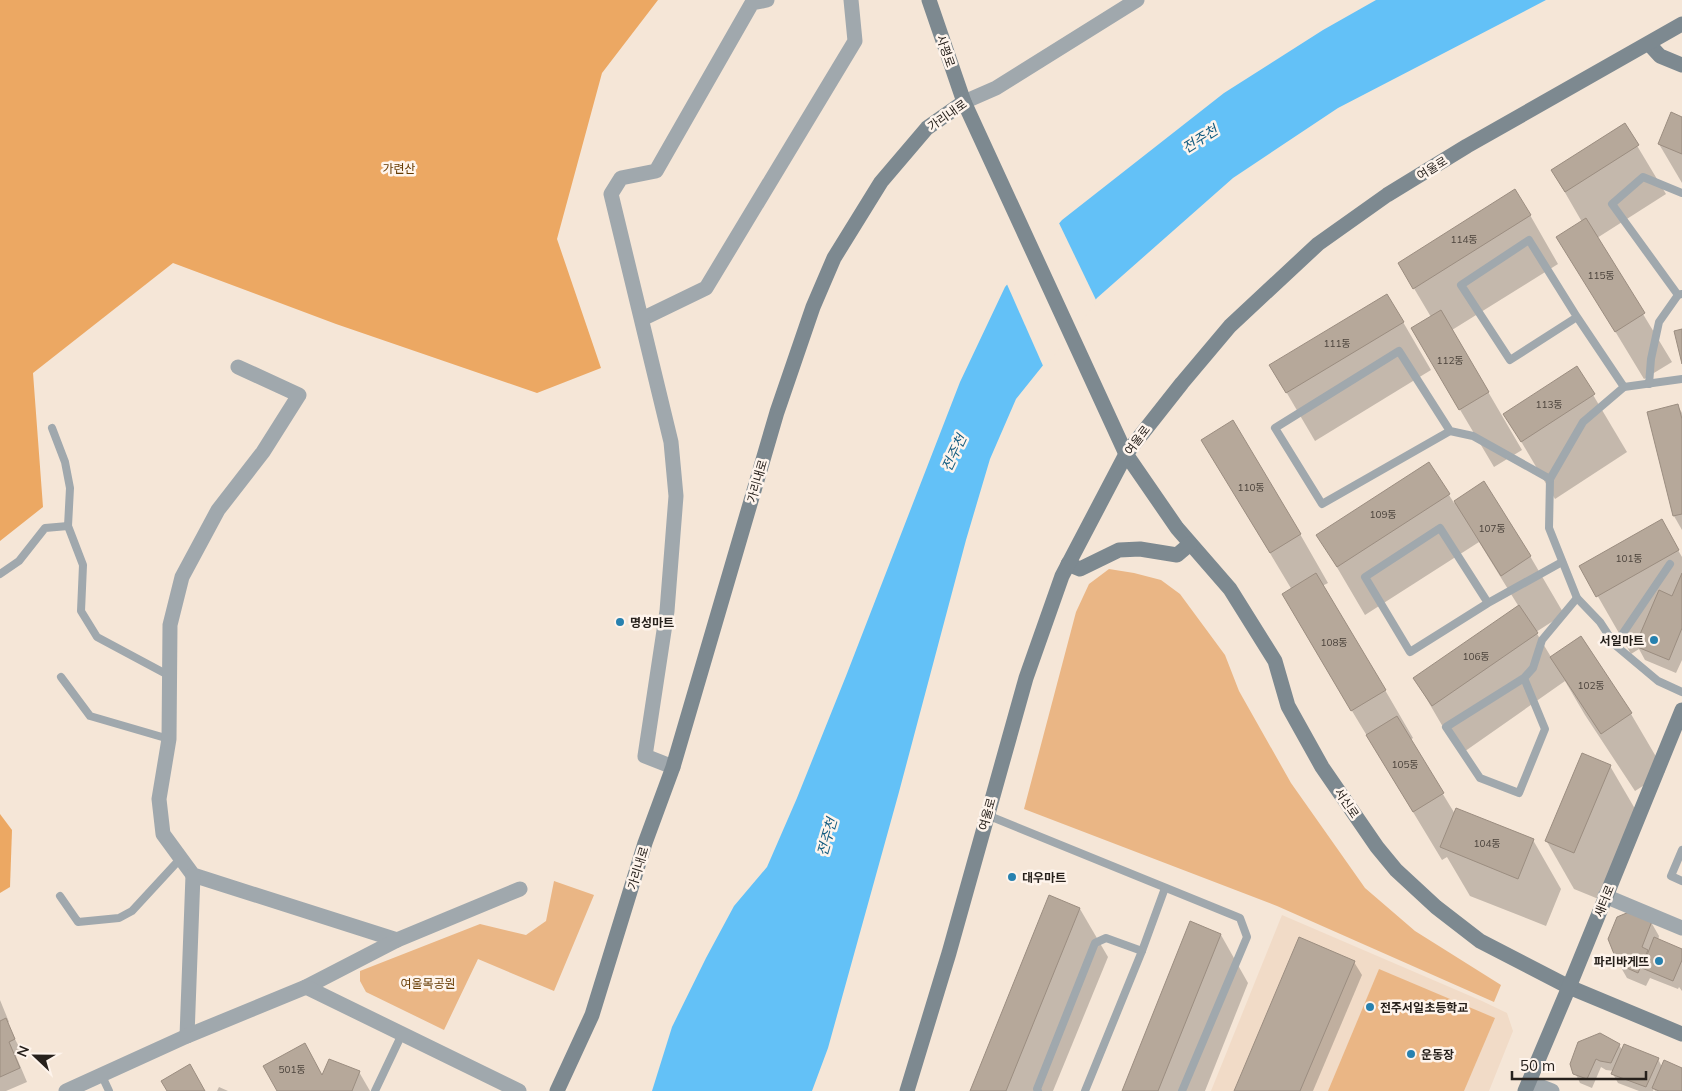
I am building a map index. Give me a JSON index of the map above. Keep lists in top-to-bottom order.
{
  "streets": {
    "street": [
      "사평로",
      "가리내로",
      "여울로",
      "서신로",
      "새터로"
    ]
  },
  "crossings": [
    ["사평로", "가리내로"],
    ["사평로", "서신로"],
    ["여울로", "서신로"],
    ["서신로", "새터로"]
  ],
  "water": ["전주천"],
  "parks": ["가련산", "여울목공원"],
  "places": [
    "명성마트",
    "서일마트",
    "대우마트",
    "파리바게뜨",
    "전주서일초등학교",
    "운동장"
  ],
  "house_numbers": [
    "114동",
    "115동",
    "111동",
    "112동",
    "113동",
    "110동",
    "109동",
    "107동",
    "101동",
    "108동",
    "106동",
    "102동",
    "105동",
    "104동",
    "501동"
  ],
  "scale_bar": "50 m",
  "north": "left"
}
